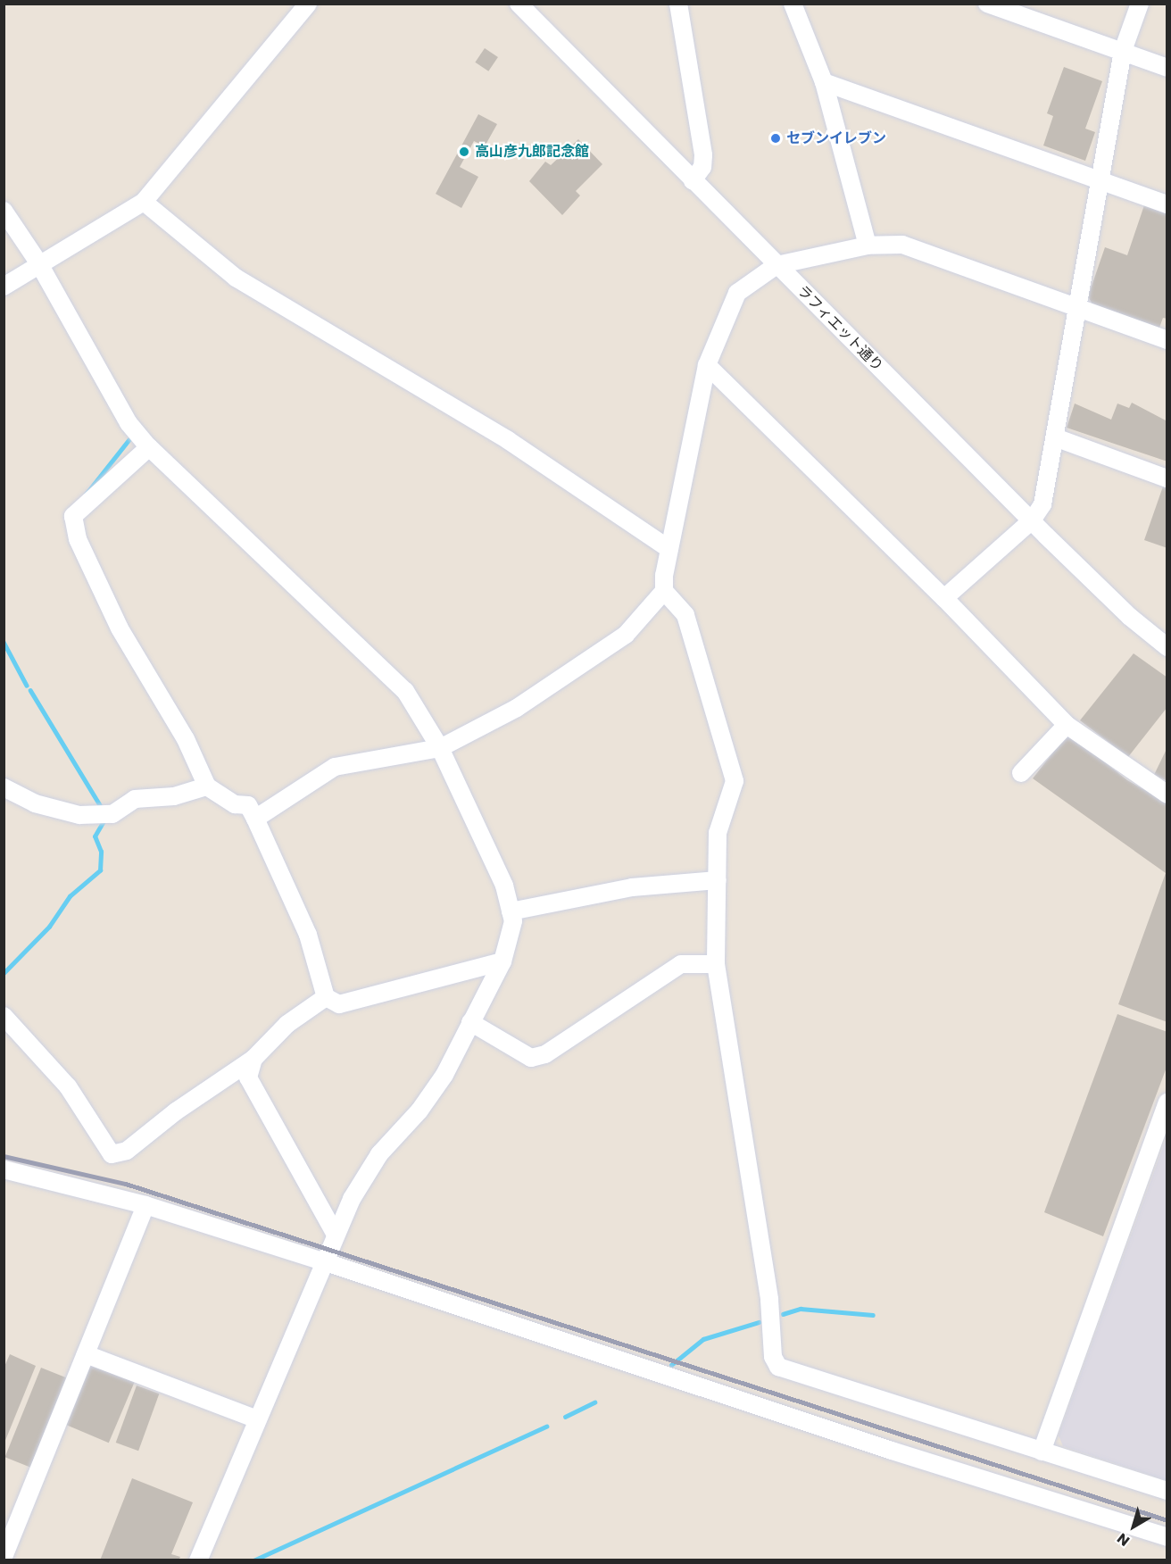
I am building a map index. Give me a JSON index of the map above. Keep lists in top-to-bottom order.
{
  "streets": {
    "street": ["ラフィエット通り"]
  },
  "places": ["セブンイレブン", "高山彦九郎記念館"],
  "north": "bottom left"
}
